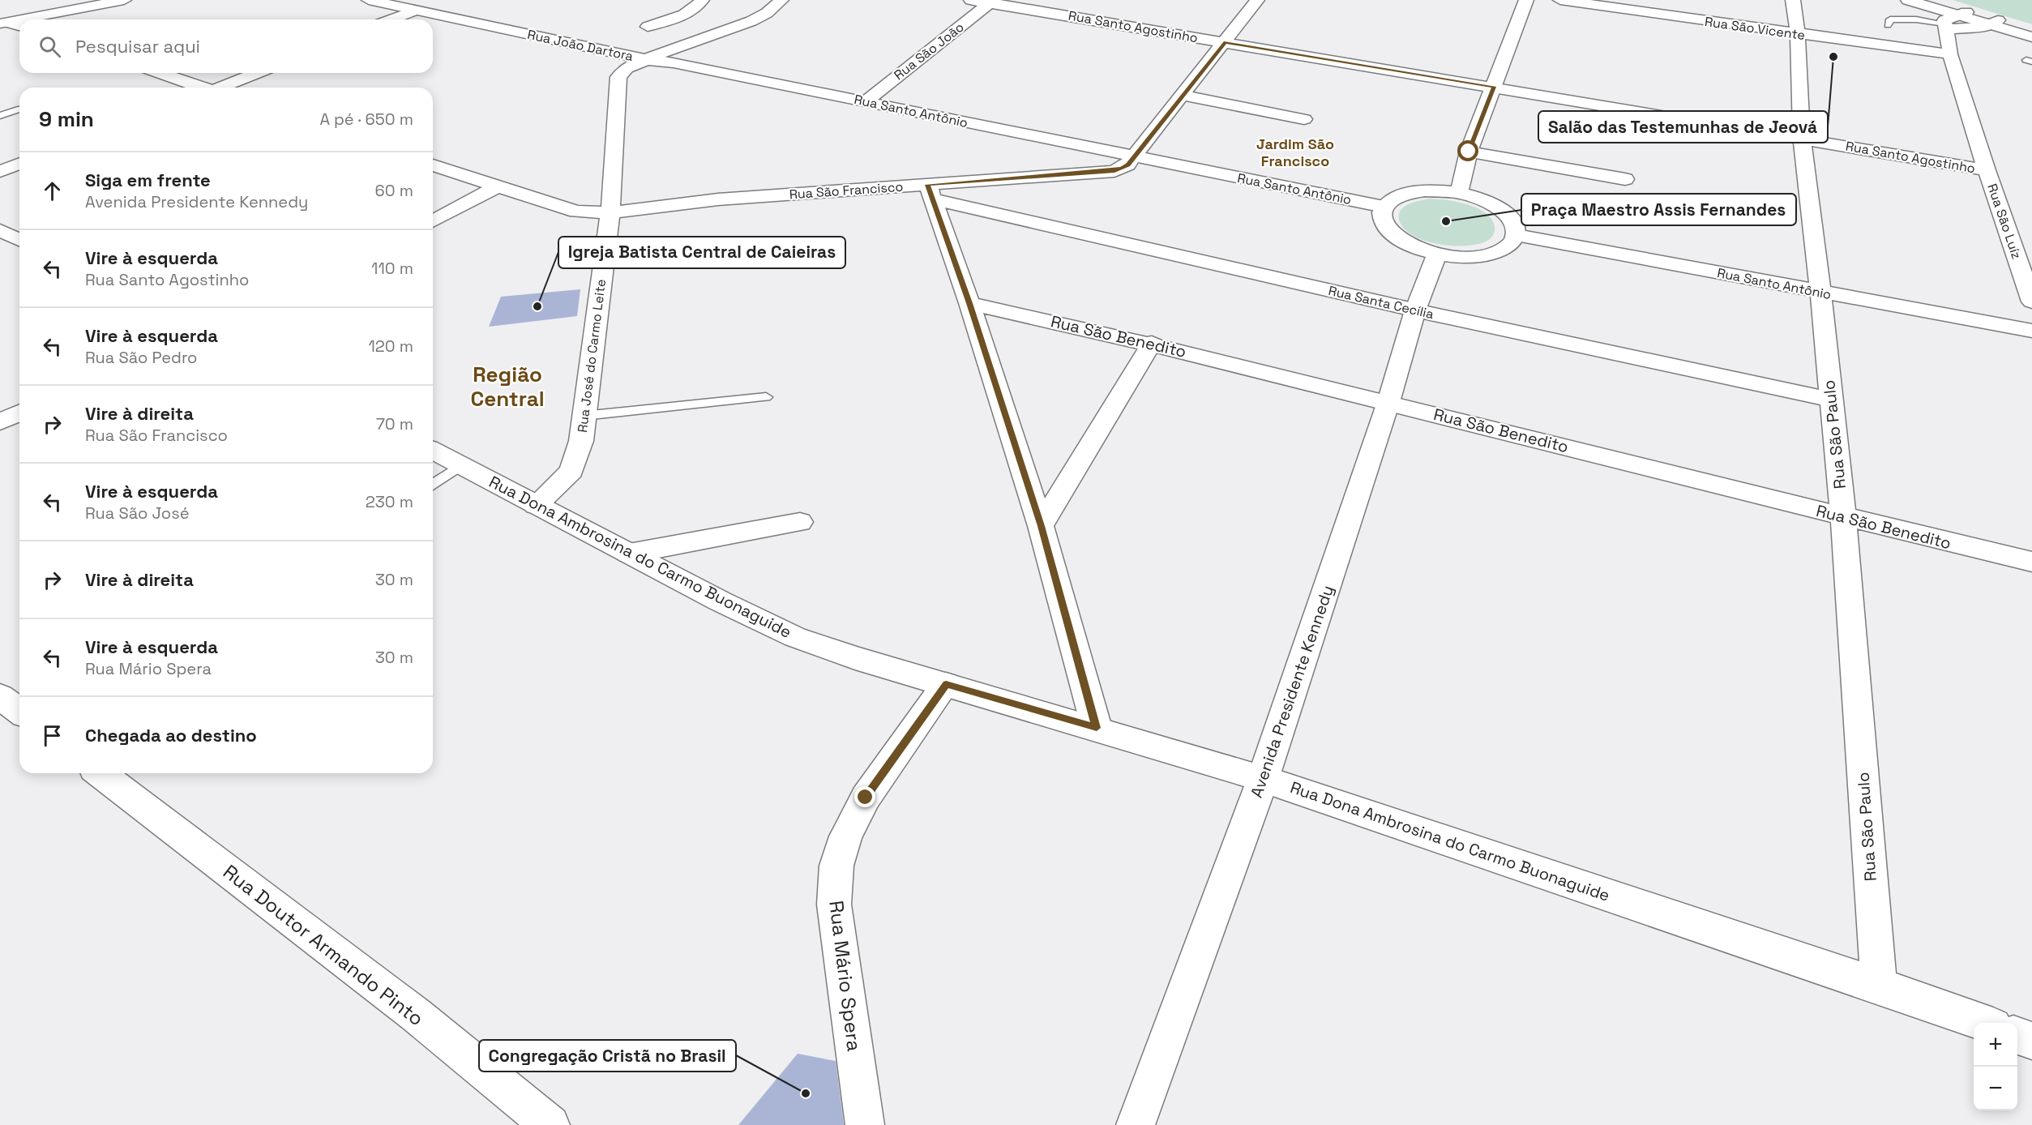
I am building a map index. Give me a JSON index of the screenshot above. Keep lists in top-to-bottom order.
{
  "streets": {
    "street": [
      "Rua Santo Agostinho",
      "Rua São Vicente",
      "Rua João Dartora",
      "Rua São João",
      "Rua Santo Antônio",
      "Rua São Francisco",
      "Rua São Luíz",
      "Rua Santa Cecília",
      "Rua São Benedito",
      "Rua José do Carmo Leite",
      "Rua São Paulo",
      "Rua Dona Ambrosina do Carmo Buonaguide",
      "Avenida Presidente Kennedy",
      "Rua Doutor Armando Pinto",
      "Rua Mário Spera"
    ]
  },
  "crossings": [
    ["Rua Santo Agostinho", "Rua São João"],
    ["Rua Santo Agostinho", "Rua São Luíz"],
    ["Rua Santo Agostinho", "Rua São Paulo"],
    ["Rua São Vicente", "Rua São Luíz"],
    ["Rua São Vicente", "Rua São Paulo"],
    ["Rua João Dartora", "Rua Santo Antônio"],
    ["Rua João Dartora", "Rua José do Carmo Leite"],
    ["Rua São João", "Rua Santo Antônio"],
    ["Rua Santo Antônio", "Rua São Francisco"],
    ["Rua Santo Antônio", "Rua José do Carmo Leite"],
    ["Rua Santo Antônio", "Rua São Paulo"],
    ["Rua São Francisco", "Rua Santa Cecília"],
    ["Rua São Francisco", "Rua José do Carmo Leite"],
    ["Rua Santa Cecília", "Rua São Paulo"],
    ["Rua Santa Cecília", "Avenida Presidente Kennedy"],
    ["Rua São Benedito", "Rua São Paulo"],
    ["Rua São Benedito", "Avenida Presidente Kennedy"],
    ["Rua José do Carmo Leite", "Rua Dona Ambrosina do Carmo Buonaguide"],
    ["Rua São Paulo", "Rua Dona Ambrosina do Carmo Buonaguide"],
    ["Rua Dona Ambrosina do Carmo Buonaguide", "Avenida Presidente Kennedy"],
    ["Rua Dona Ambrosina do Carmo Buonaguide", "Rua Mário Spera"]
  ],
  "districts": ["Jardim São Francisco", "Região Central"],
  "places": [
    "Salão das Testemunhas de Jeová",
    "Praça Maestro Assis Fernandes",
    "Igreja Batista Central de Caieiras",
    "Congregação Cristã no Brasil"
  ],
  "page": {
    "search": "Pesquisar aqui",
    "heading": ["9 min", "A pé · 650 m"],
    "list": [
      ["Siga em frente", "Avenida Presidente Kennedy", "60 m"],
      ["Vire à esquerda", "Rua Santo Agostinho", "110 m"],
      ["Vire à esquerda", "Rua São Pedro", "120 m"],
      ["Vire à direita", "Rua São Francisco", "70 m"],
      ["Vire à esquerda", "Rua São José", "230 m"],
      ["Vire à direita", "30 m"],
      ["Vire à esquerda", "Rua Mário Spera", "30 m"],
      "Chegada ao destino"
    ],
    "map_buttons": ["+", "−"]
  }
}
